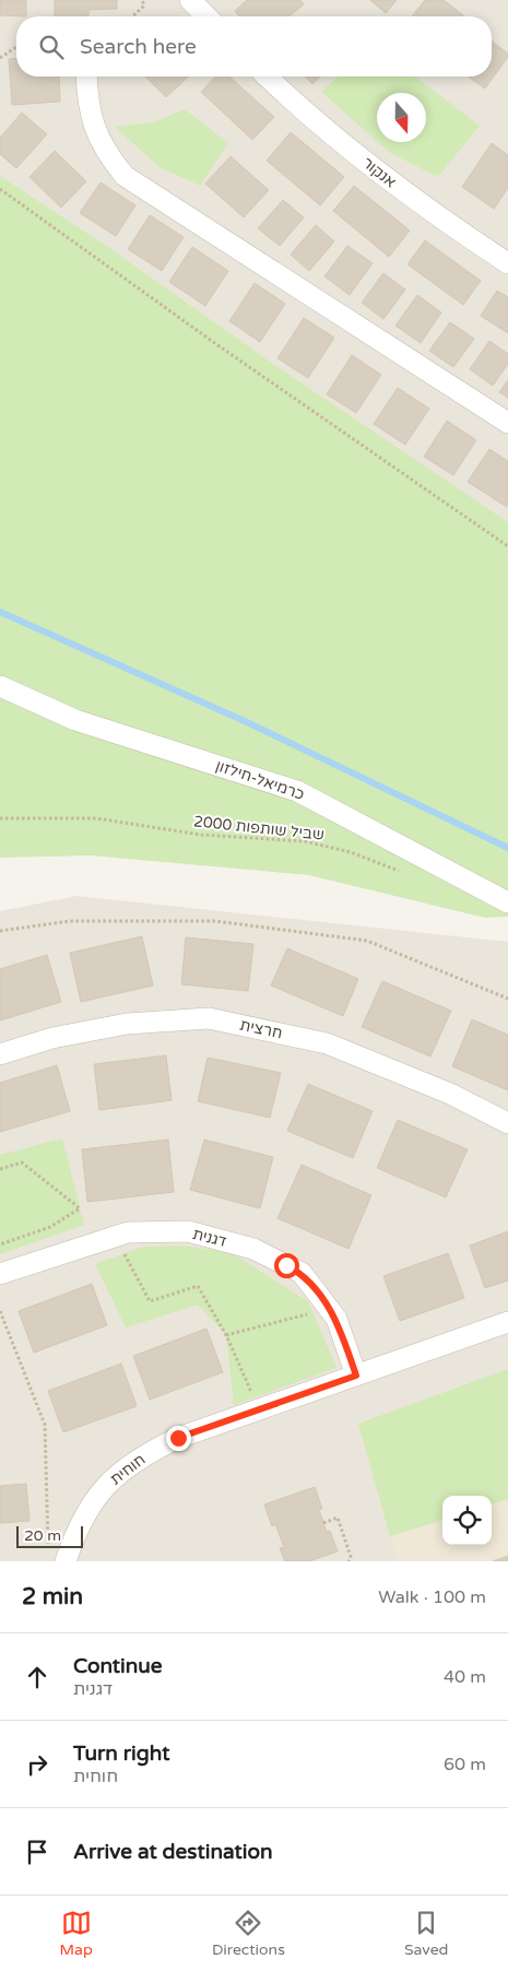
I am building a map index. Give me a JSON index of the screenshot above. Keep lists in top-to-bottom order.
{
  "streets": {
    "street": [
      "אנקור",
      "כרמיאל-חילזון",
      "חרצית",
      "דגנית",
      "חוחית"
    ],
    "path": ["שביל שותפות 2000"]
  },
  "crossings": [
    ["דגנית", "חוחית"]
  ],
  "scale_bar": "20 m",
  "north": "bottom",
  "page": {
    "search": "Search here",
    "scale": "20 m",
    "heading": ["2 min", "Walk · 100 m"],
    "list": [
      ["Continue", "דגנית", "40 m"],
      ["Turn right", "חוחית", "60 m"],
      "Arrive at destination"
    ],
    "nav": ["Map", "Directions", "Saved"]
  }
}
